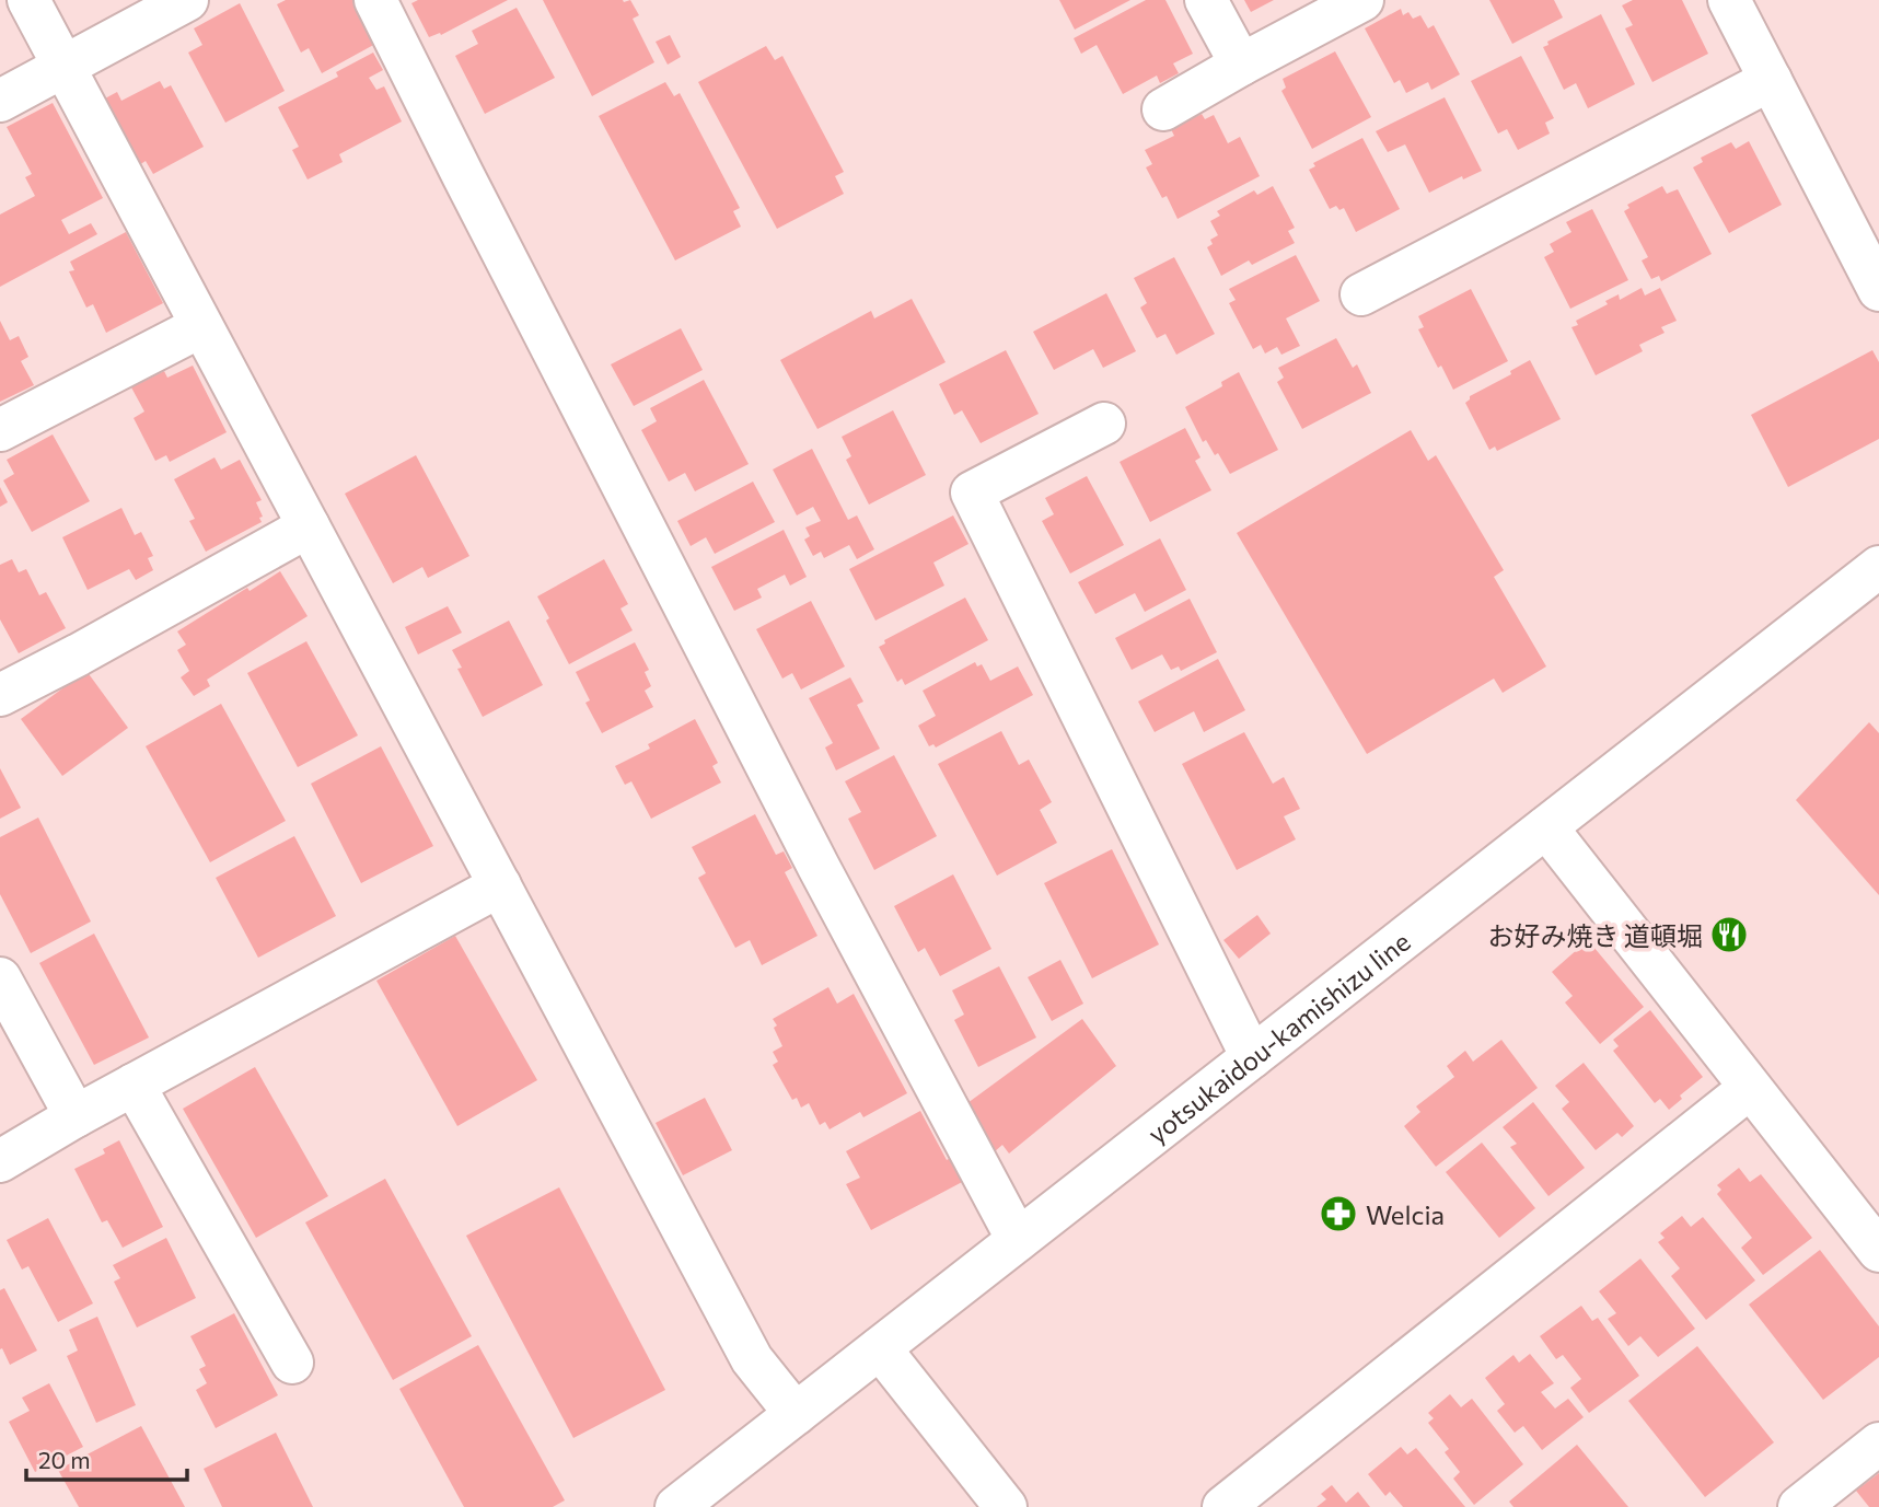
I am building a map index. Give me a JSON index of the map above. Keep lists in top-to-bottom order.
{
  "streets": {
    "street": ["yotsukaidou-kamishizu line"]
  },
  "places": {
    "restaurant": ["お好み焼き 道頓堀"],
    "pharmacy": ["Welcia"]
  },
  "scale_bar": "20 m"
}
